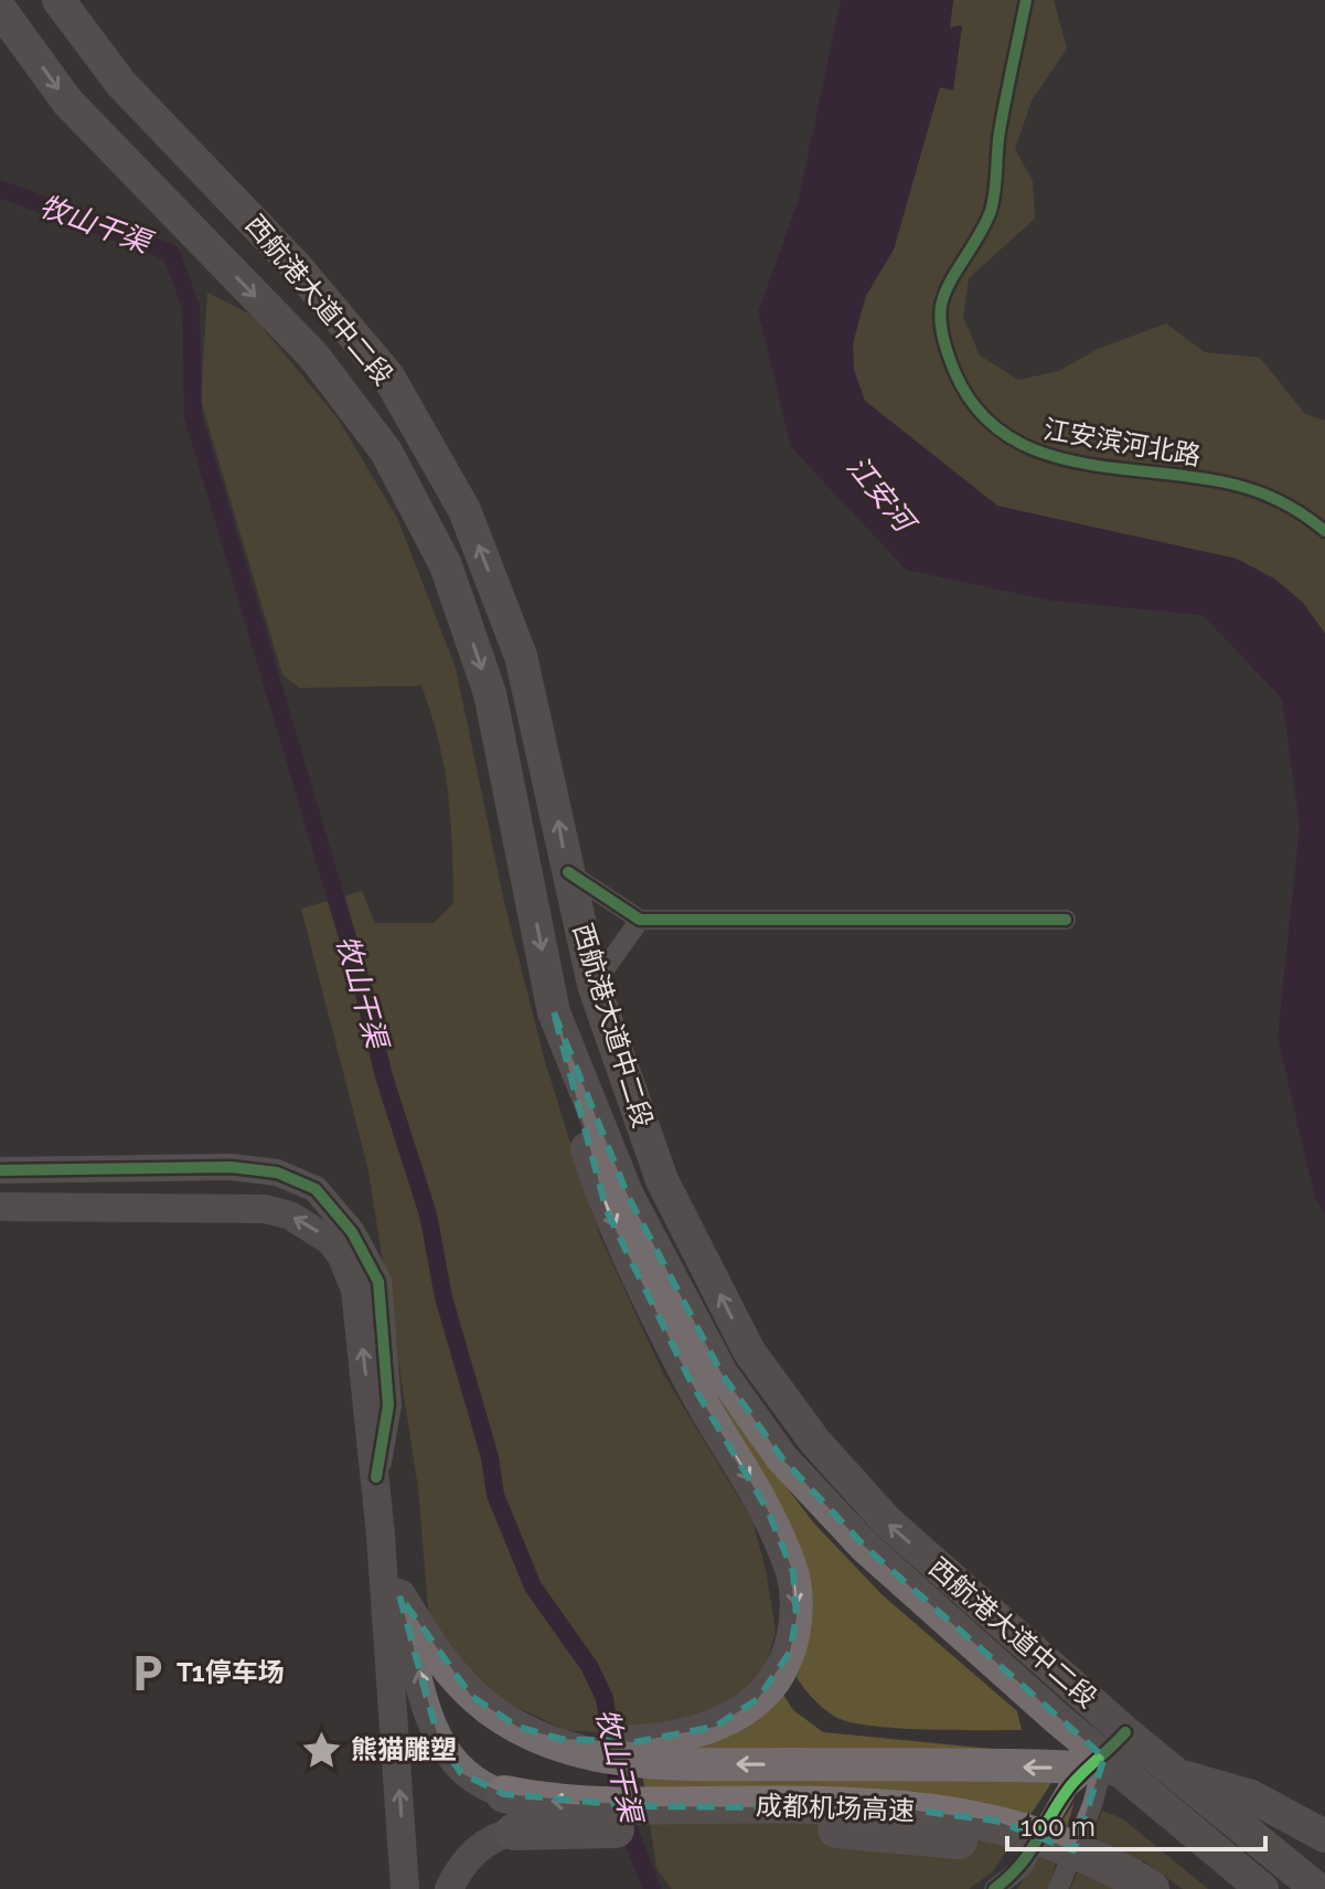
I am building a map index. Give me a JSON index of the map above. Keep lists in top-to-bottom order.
{
  "streets": {
    "highway": ["成都机场高速"],
    "main road": ["西航港大道中二段"],
    "cycle path": ["江安滨河北路"]
  },
  "water": ["牧山干渠", "江安河"],
  "places": {
    "parking": ["T1停车场"],
    "place": ["熊猫雕塑"]
  },
  "scale_bar": "100 m"
}
